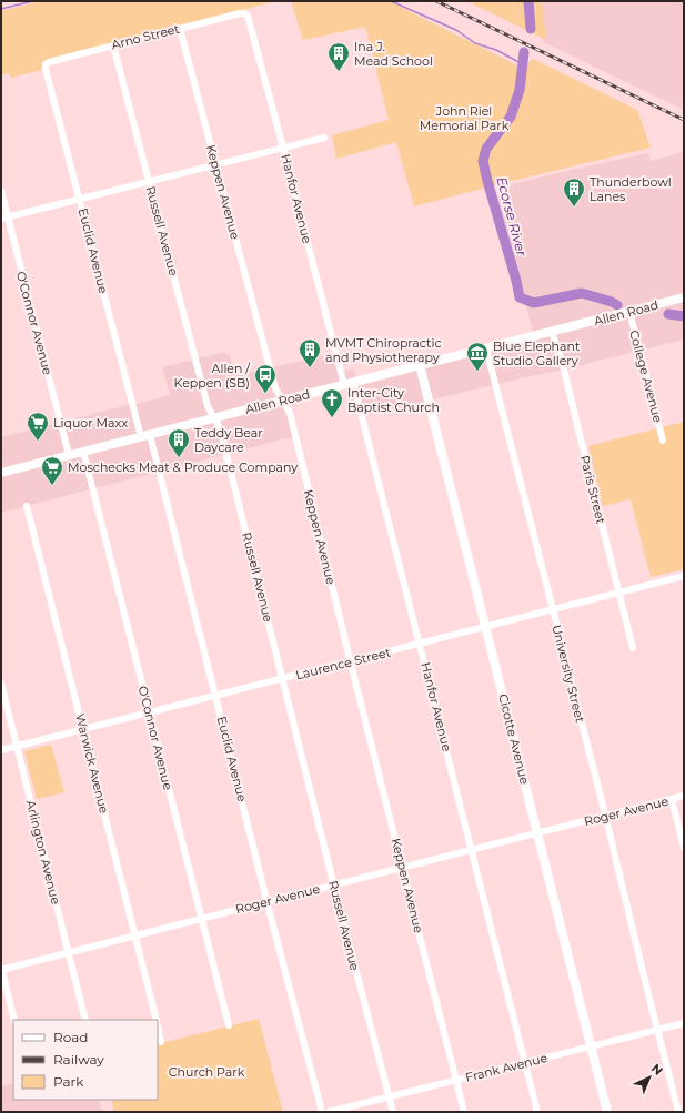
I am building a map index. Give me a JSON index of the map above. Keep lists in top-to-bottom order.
{
  "streets": {
    "street": [
      "Arno Street",
      "Keppen Avenue",
      "Hanfor Avenue",
      "Russell Avenue",
      "Euclid Avenue",
      "Allen Road",
      "O'Connor Avenue",
      "College Avenue",
      "Paris Street",
      "Laurence Street",
      "University Street",
      "Cicotte Avenue",
      "Warwick Avenue",
      "Roger Avenue",
      "Arlington Avenue",
      "Frank Avenue"
    ]
  },
  "crossings": [
    ["Arno Street", "Keppen Avenue"],
    ["Arno Street", "Hanfor Avenue"],
    ["Arno Street", "Russell Avenue"],
    ["Arno Street", "Euclid Avenue"],
    ["Keppen Avenue", "Allen Road"],
    ["Keppen Avenue", "Laurence Street"],
    ["Keppen Avenue", "Roger Avenue"],
    ["Keppen Avenue", "Frank Avenue"],
    ["Hanfor Avenue", "Allen Road"],
    ["Hanfor Avenue", "Laurence Street"],
    ["Hanfor Avenue", "Roger Avenue"],
    ["Hanfor Avenue", "Frank Avenue"],
    ["Russell Avenue", "Allen Road"],
    ["Russell Avenue", "Laurence Street"],
    ["Russell Avenue", "Roger Avenue"],
    ["Russell Avenue", "Frank Avenue"],
    ["Euclid Avenue", "Allen Road"],
    ["Euclid Avenue", "Laurence Street"],
    ["Euclid Avenue", "Roger Avenue"],
    ["Allen Road", "O'Connor Avenue"],
    ["Allen Road", "College Avenue"],
    ["Allen Road", "Paris Street"],
    ["Allen Road", "University Street"],
    ["Allen Road", "Cicotte Avenue"],
    ["O'Connor Avenue", "Laurence Street"],
    ["O'Connor Avenue", "Roger Avenue"],
    ["Paris Street", "Laurence Street"],
    ["Laurence Street", "University Street"],
    ["Laurence Street", "Cicotte Avenue"],
    ["Laurence Street", "Warwick Avenue"],
    ["Laurence Street", "Arlington Avenue"],
    ["University Street", "Roger Avenue"],
    ["University Street", "Frank Avenue"],
    ["Cicotte Avenue", "Roger Avenue"],
    ["Cicotte Avenue", "Frank Avenue"],
    ["Warwick Avenue", "Roger Avenue"],
    ["Roger Avenue", "Arlington Avenue"]
  ],
  "water": ["Ecorse River"],
  "parks": ["John Riel Memorial Park", "Church Park"],
  "places": {
    "building": [
      "Ina J. Mead School",
      "Thunderbowl Lanes",
      "MVMT Chiropractic and Physiotherapy",
      "Teddy Bear Daycare"
    ],
    "museum": ["Blue Elephant Studio Gallery"],
    "bus stop": ["Allen / Keppen (SB)"],
    "church": ["Inter-City Baptist Church"],
    "supermarket": ["Liquor Maxx", "Moschecks Meat & Produce Company"]
  },
  "legend": ["Road", "Railway", "Park"],
  "north": "top right"
}
